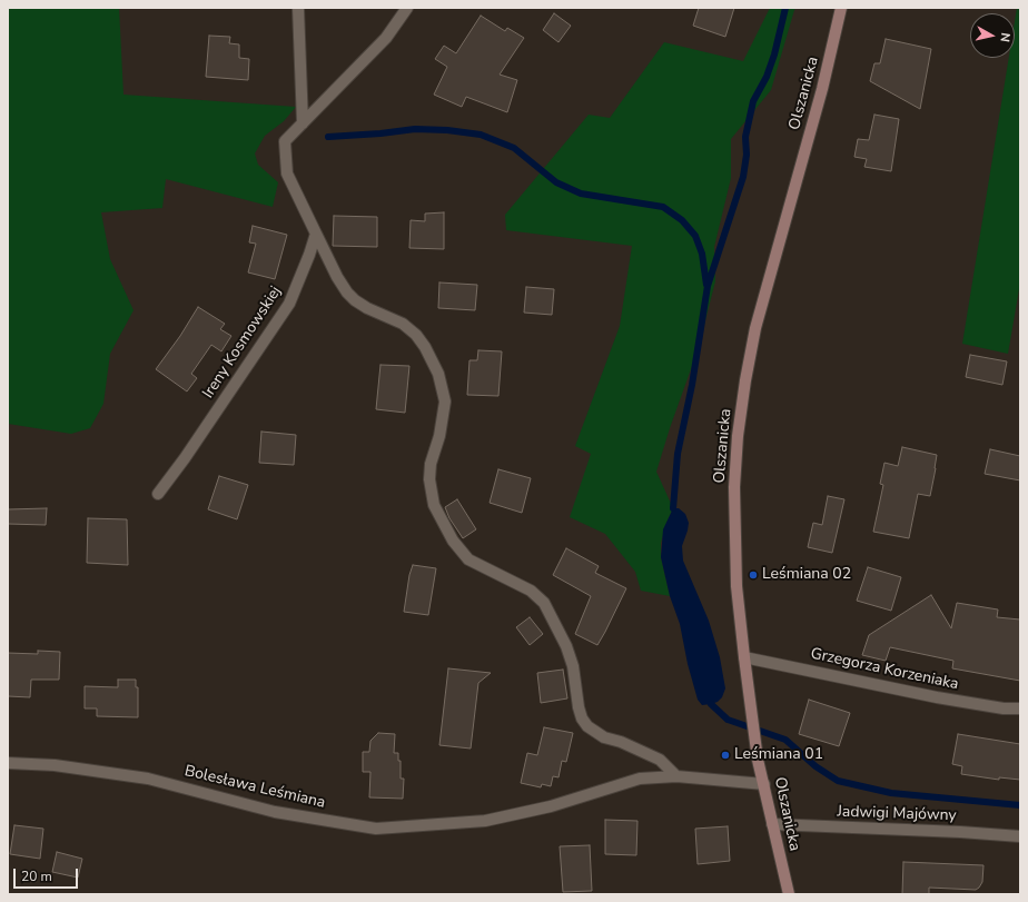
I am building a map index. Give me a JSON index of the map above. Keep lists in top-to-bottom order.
{
  "streets": {
    "street": [
      "Olszanicka",
      "Ireny Kosmowskiej",
      "Grzegorza Korzeniaka",
      "Bolesława Leśmiana",
      "Jadwigi Majówny"
    ]
  },
  "crossings": [
    ["Olszanicka", "Grzegorza Korzeniaka"],
    ["Olszanicka", "Bolesława Leśmiana"],
    ["Olszanicka", "Jadwigi Majówny"]
  ],
  "places": ["Leśmiana 02", "Leśmiana 01"],
  "scale_bar": "20 m",
  "north": "right"
}
